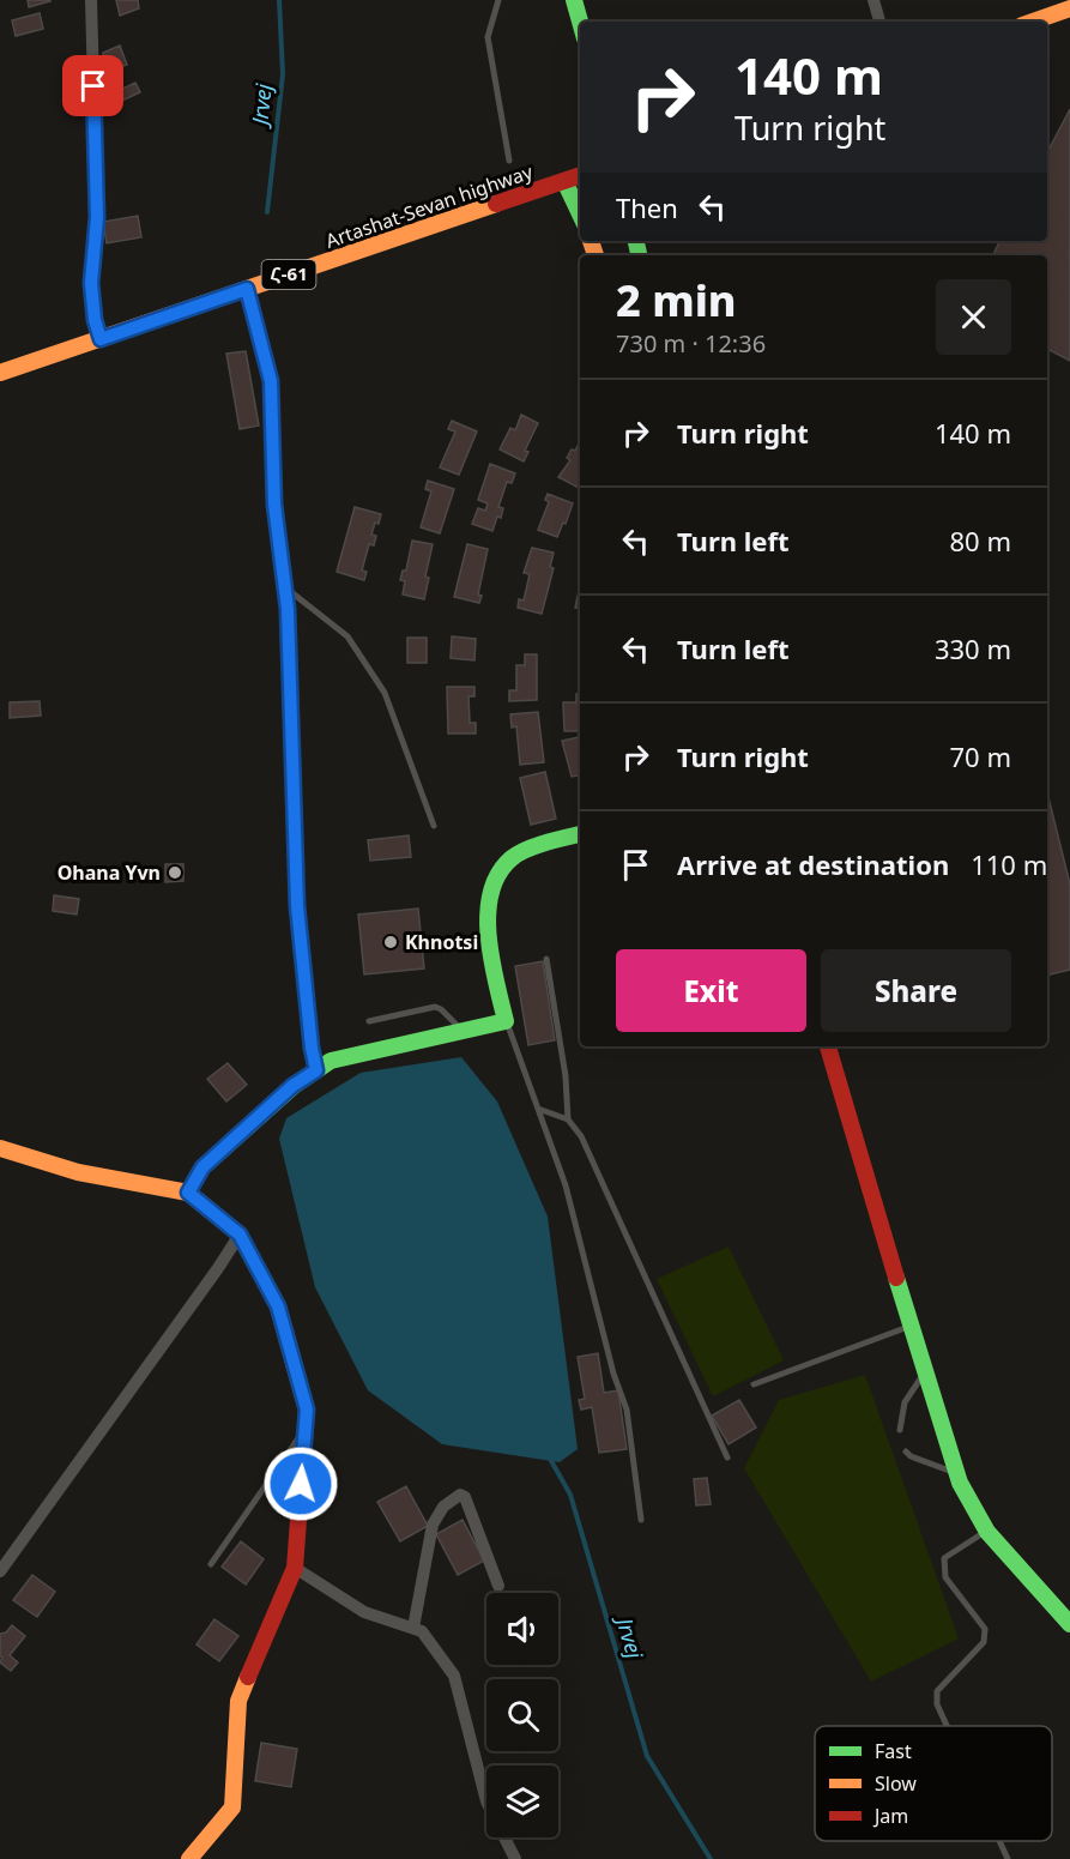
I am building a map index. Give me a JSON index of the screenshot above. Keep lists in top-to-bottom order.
{
  "streets": {
    "street": ["Artashat-Sevan highway", "Հ-61"]
  },
  "water": ["Jrvej"],
  "places": ["Ohana Yvn", "Khnotsi"],
  "legend": ["Fast", "Slow", "Jam"],
  "page": {
    "turn": ["140 m", "Turn right"],
    "then": "Then",
    "heading": ["2 min", "730 m · 12:36"],
    "list": [
      {
        "name": "Turn right",
        "value": "140 m"
      },
      {
        "name": "Turn left",
        "value": "80 m"
      },
      {
        "name": "Turn left",
        "value": "330 m"
      },
      {
        "name": "Turn right",
        "value": "70 m"
      },
      {
        "name": "Arrive at destination",
        "value": "110 m"
      }
    ],
    "buttons": ["Exit", "Share"]
  }
}
